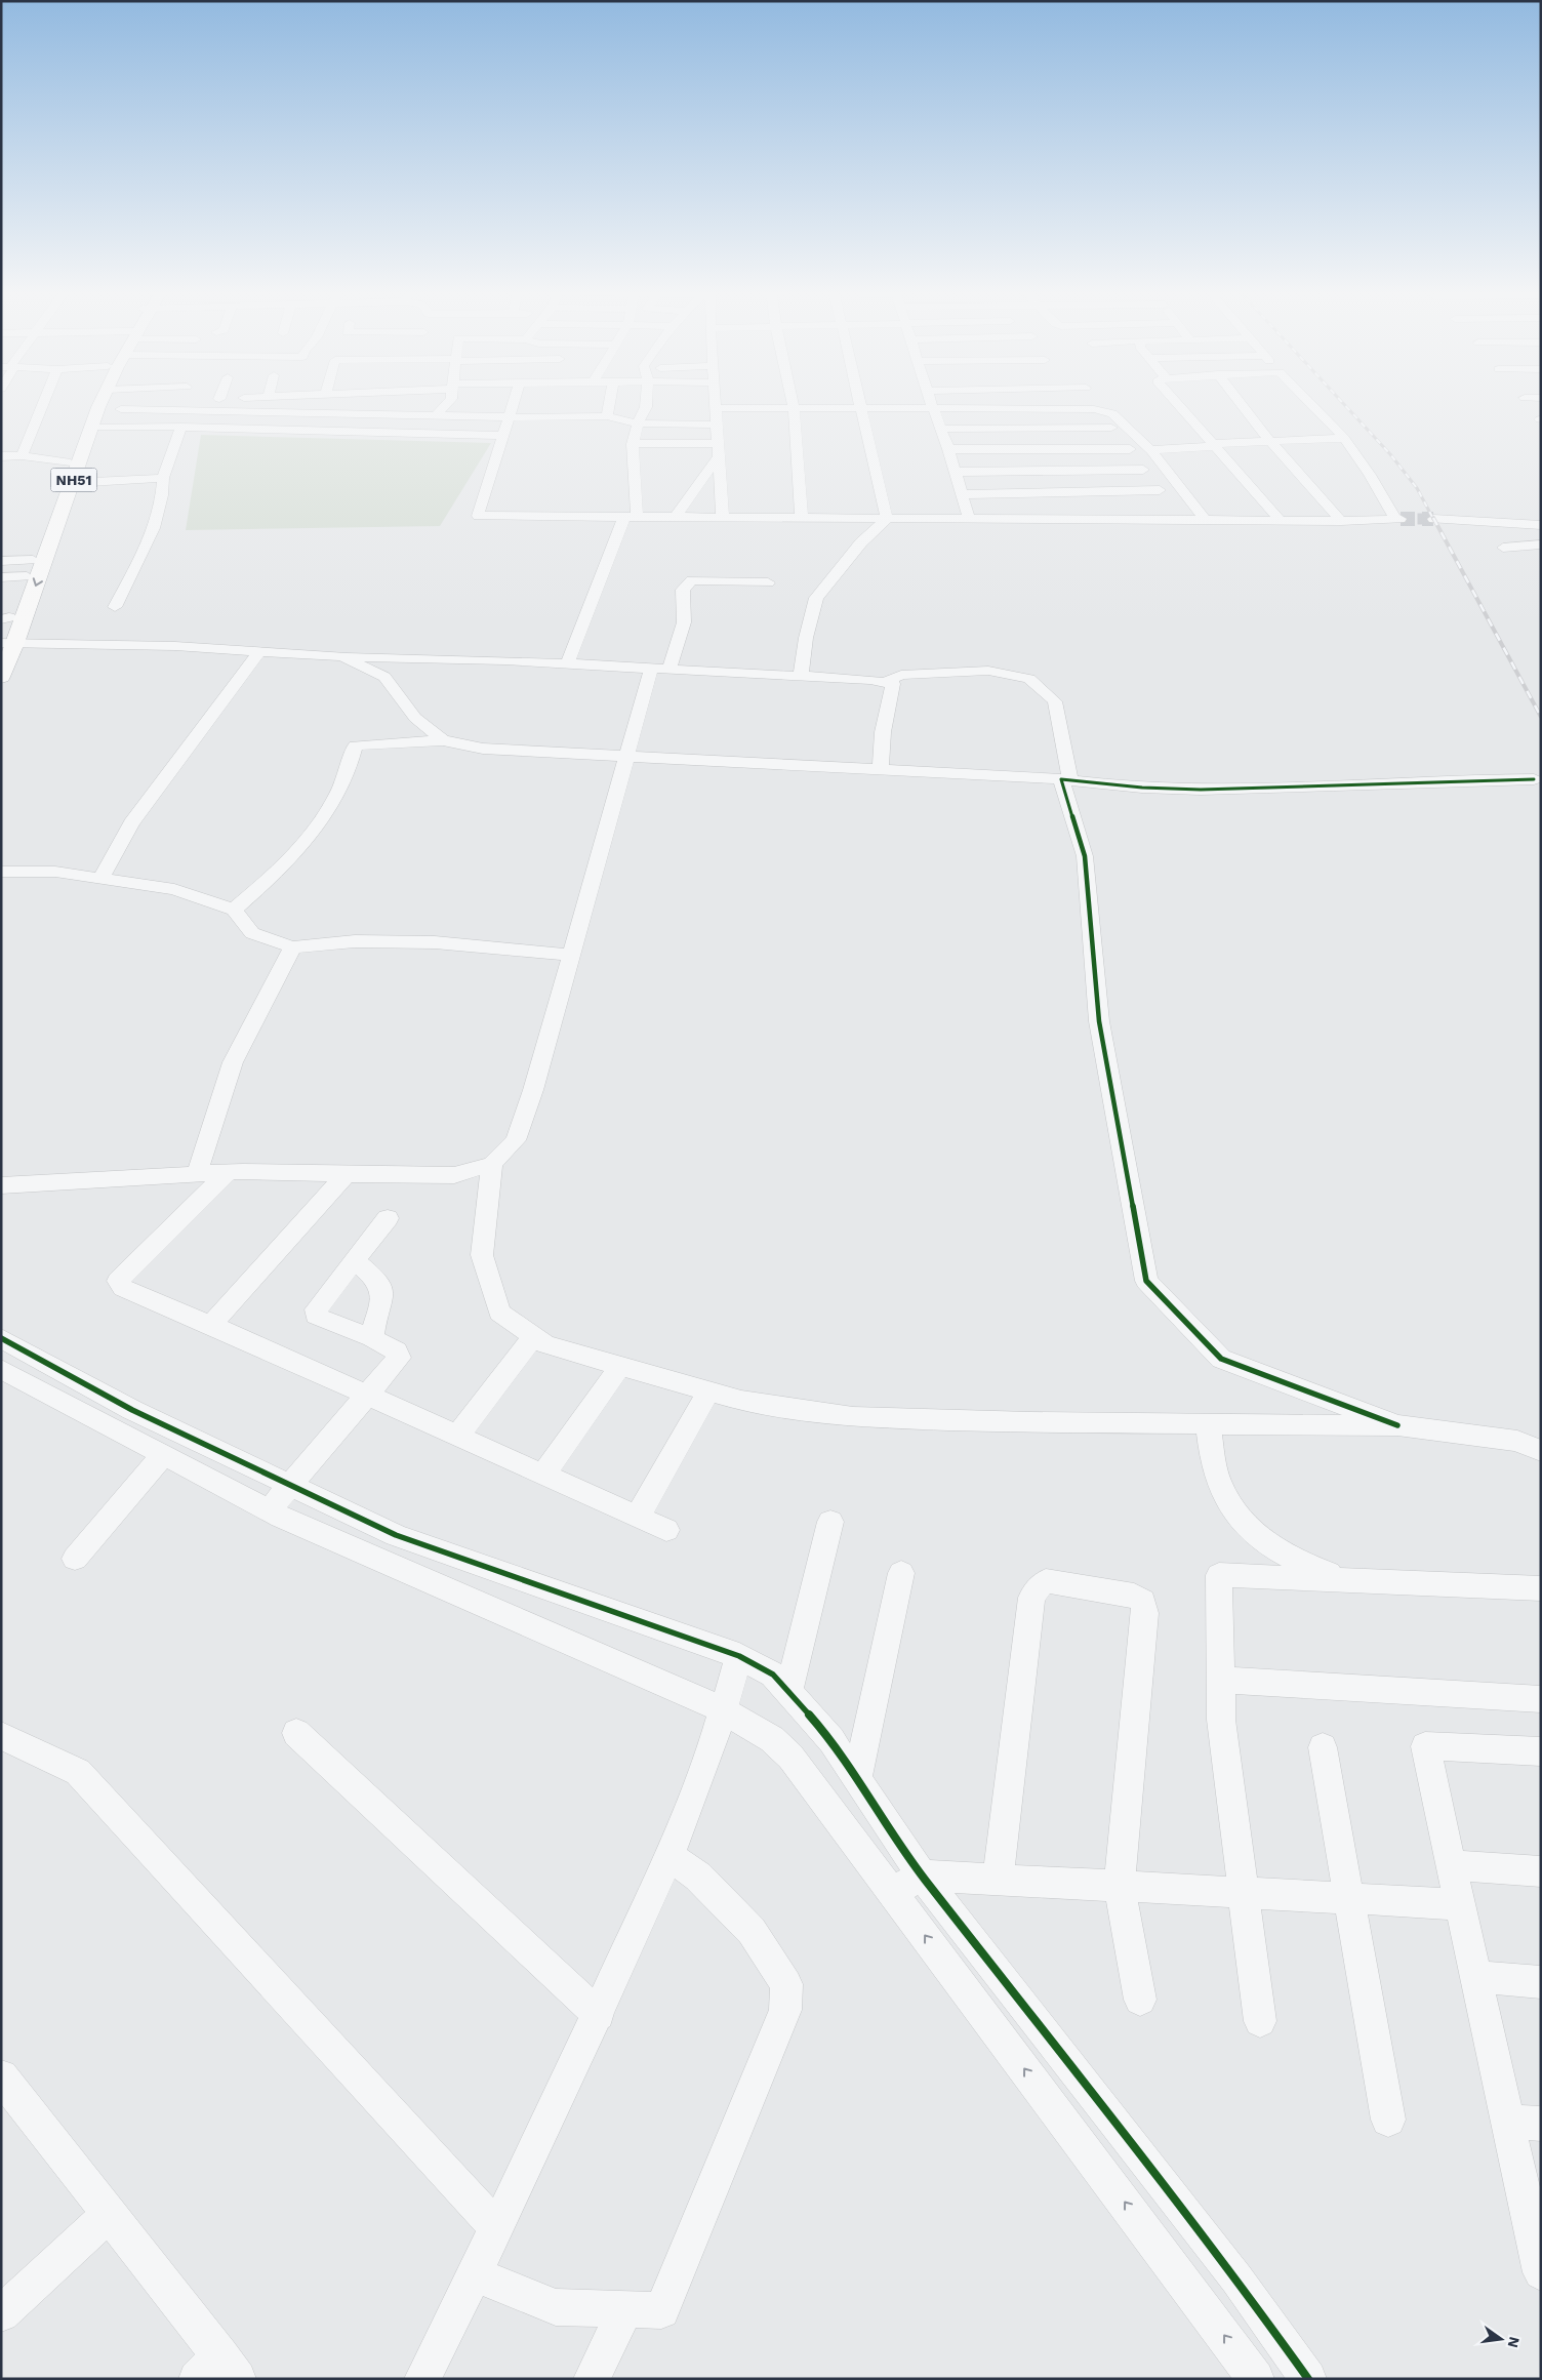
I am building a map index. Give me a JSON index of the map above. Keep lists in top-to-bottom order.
{
  "streets": {
    "highway": ["NH51"]
  },
  "north": "right"
}
